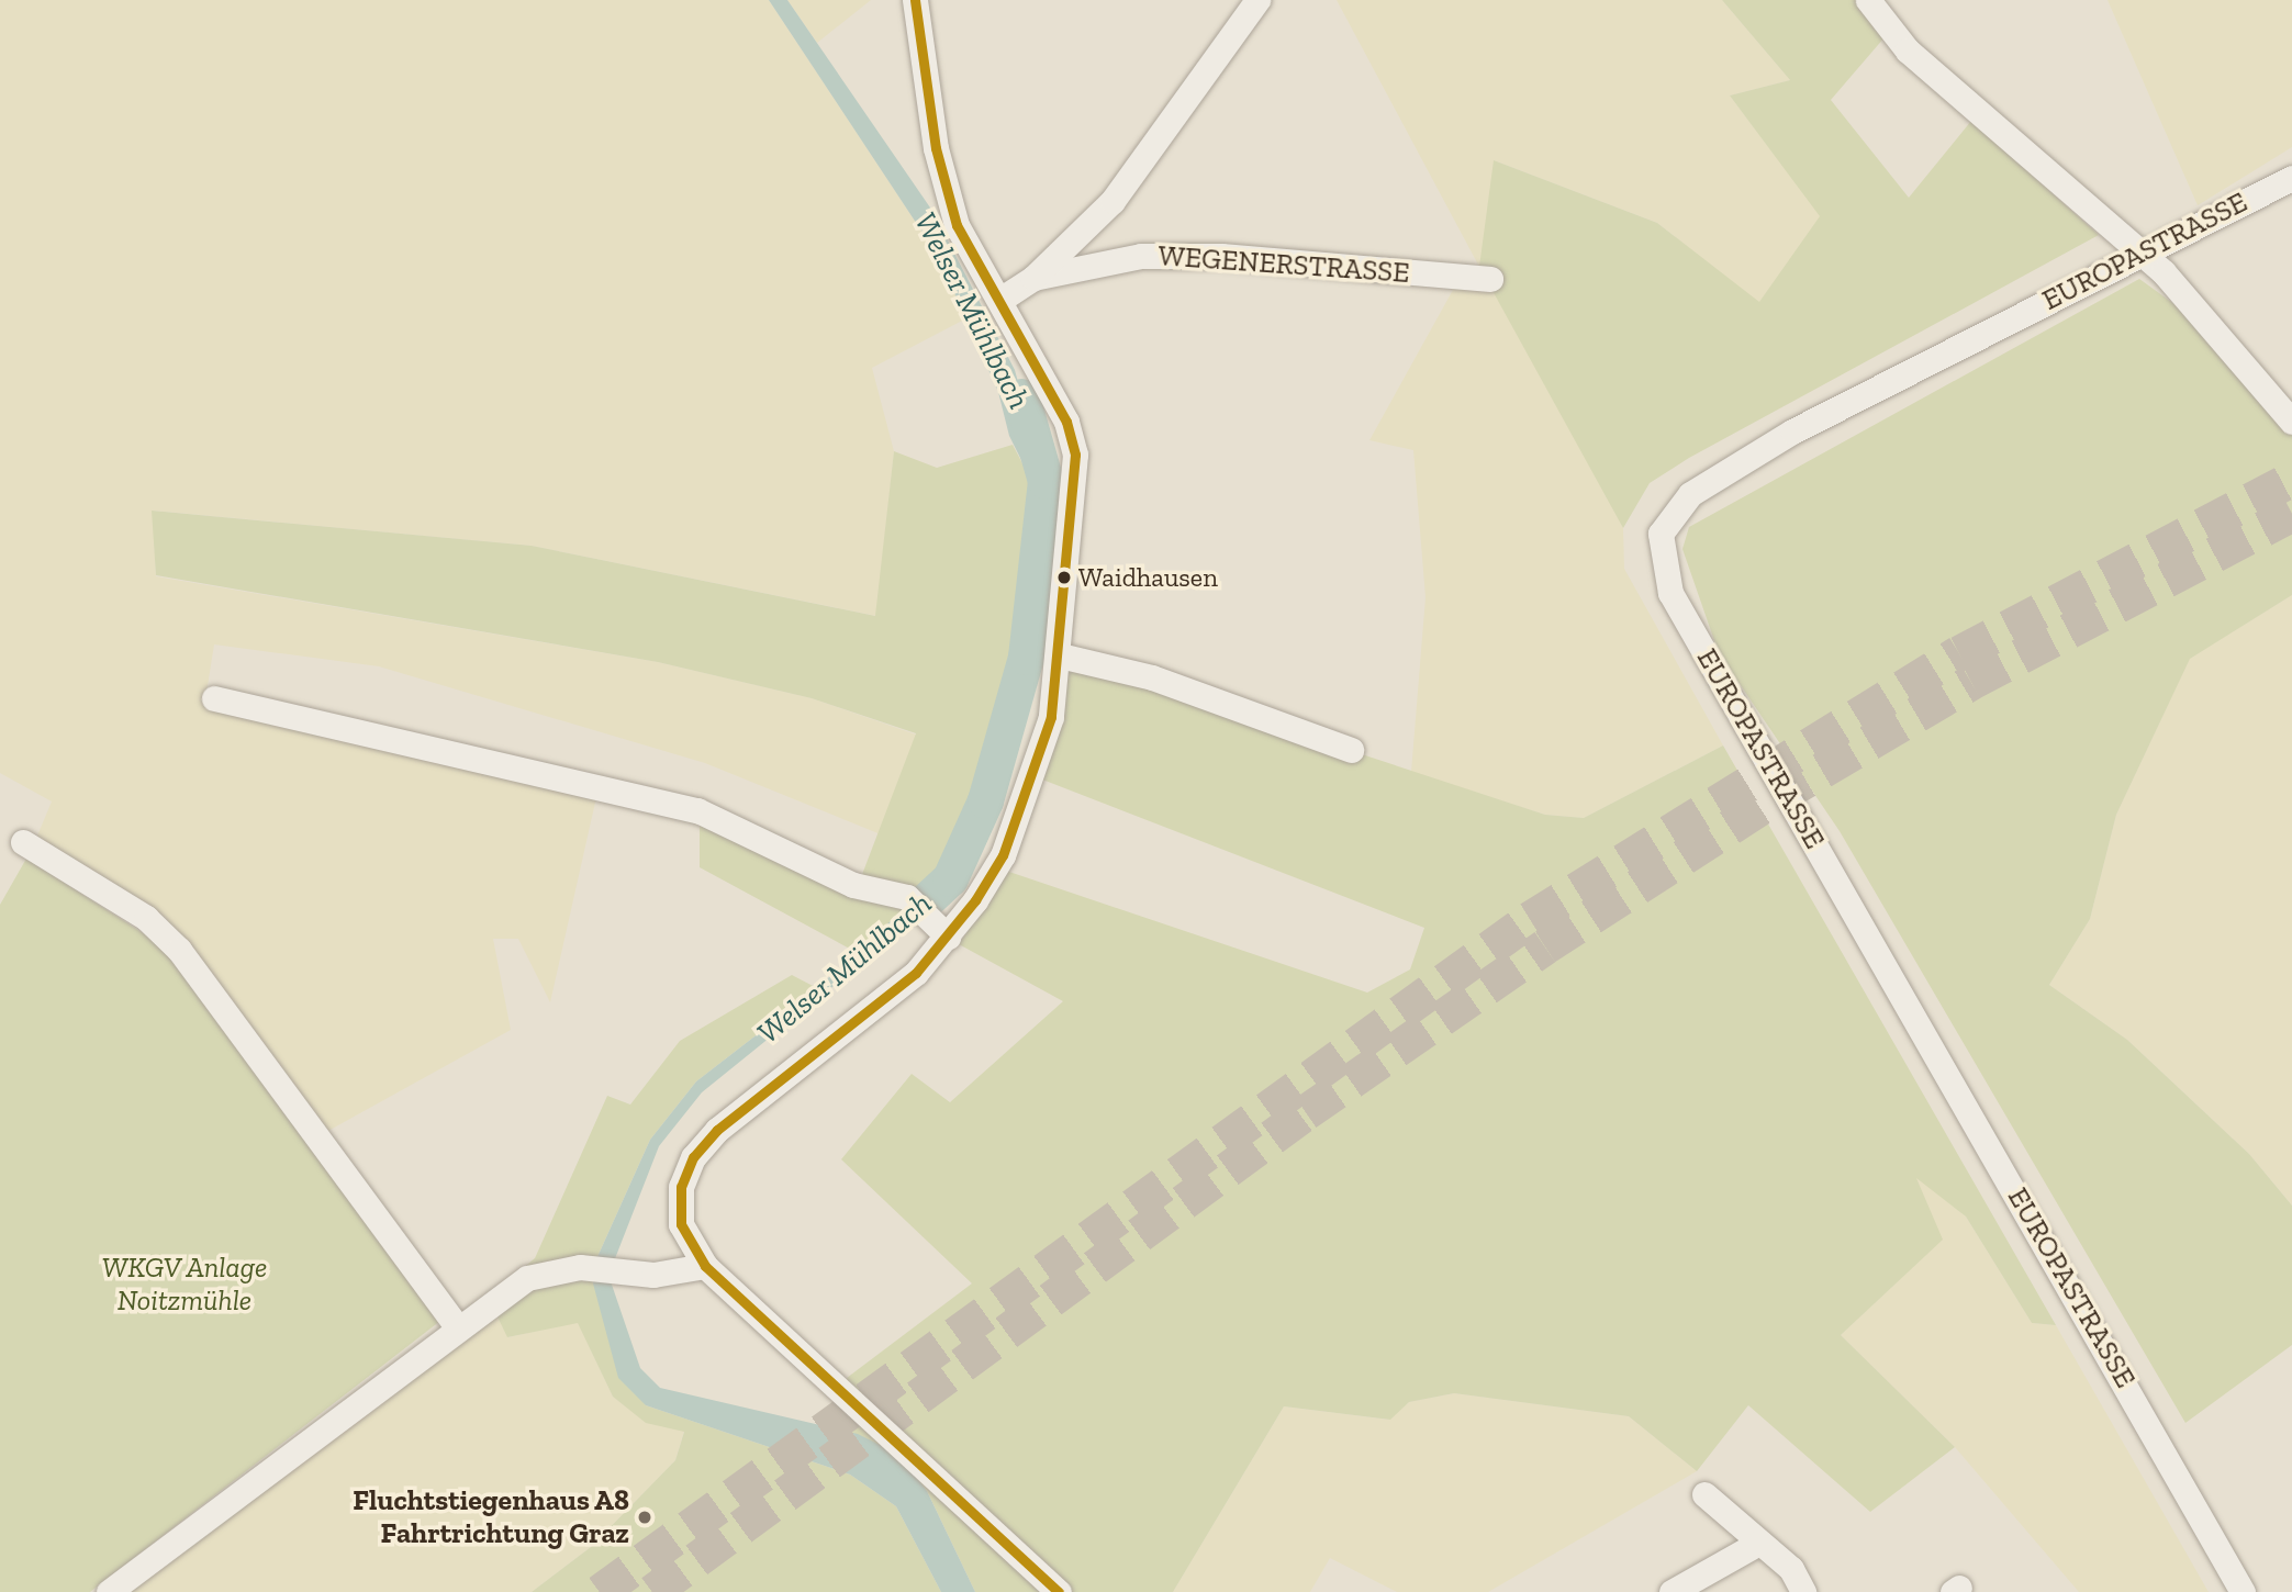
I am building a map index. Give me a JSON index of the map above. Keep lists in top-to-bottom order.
{
  "streets": {
    "street": ["EUROPASTRASSE", "WEGENERSTRASSE"]
  },
  "water": ["Welser Mühlbach"],
  "parks": ["WKGV Anlage Noitzmühle"],
  "places": ["Waidhausen", "Fluchtstiegenhaus A8 Fahrtrichtung Graz"]
}
